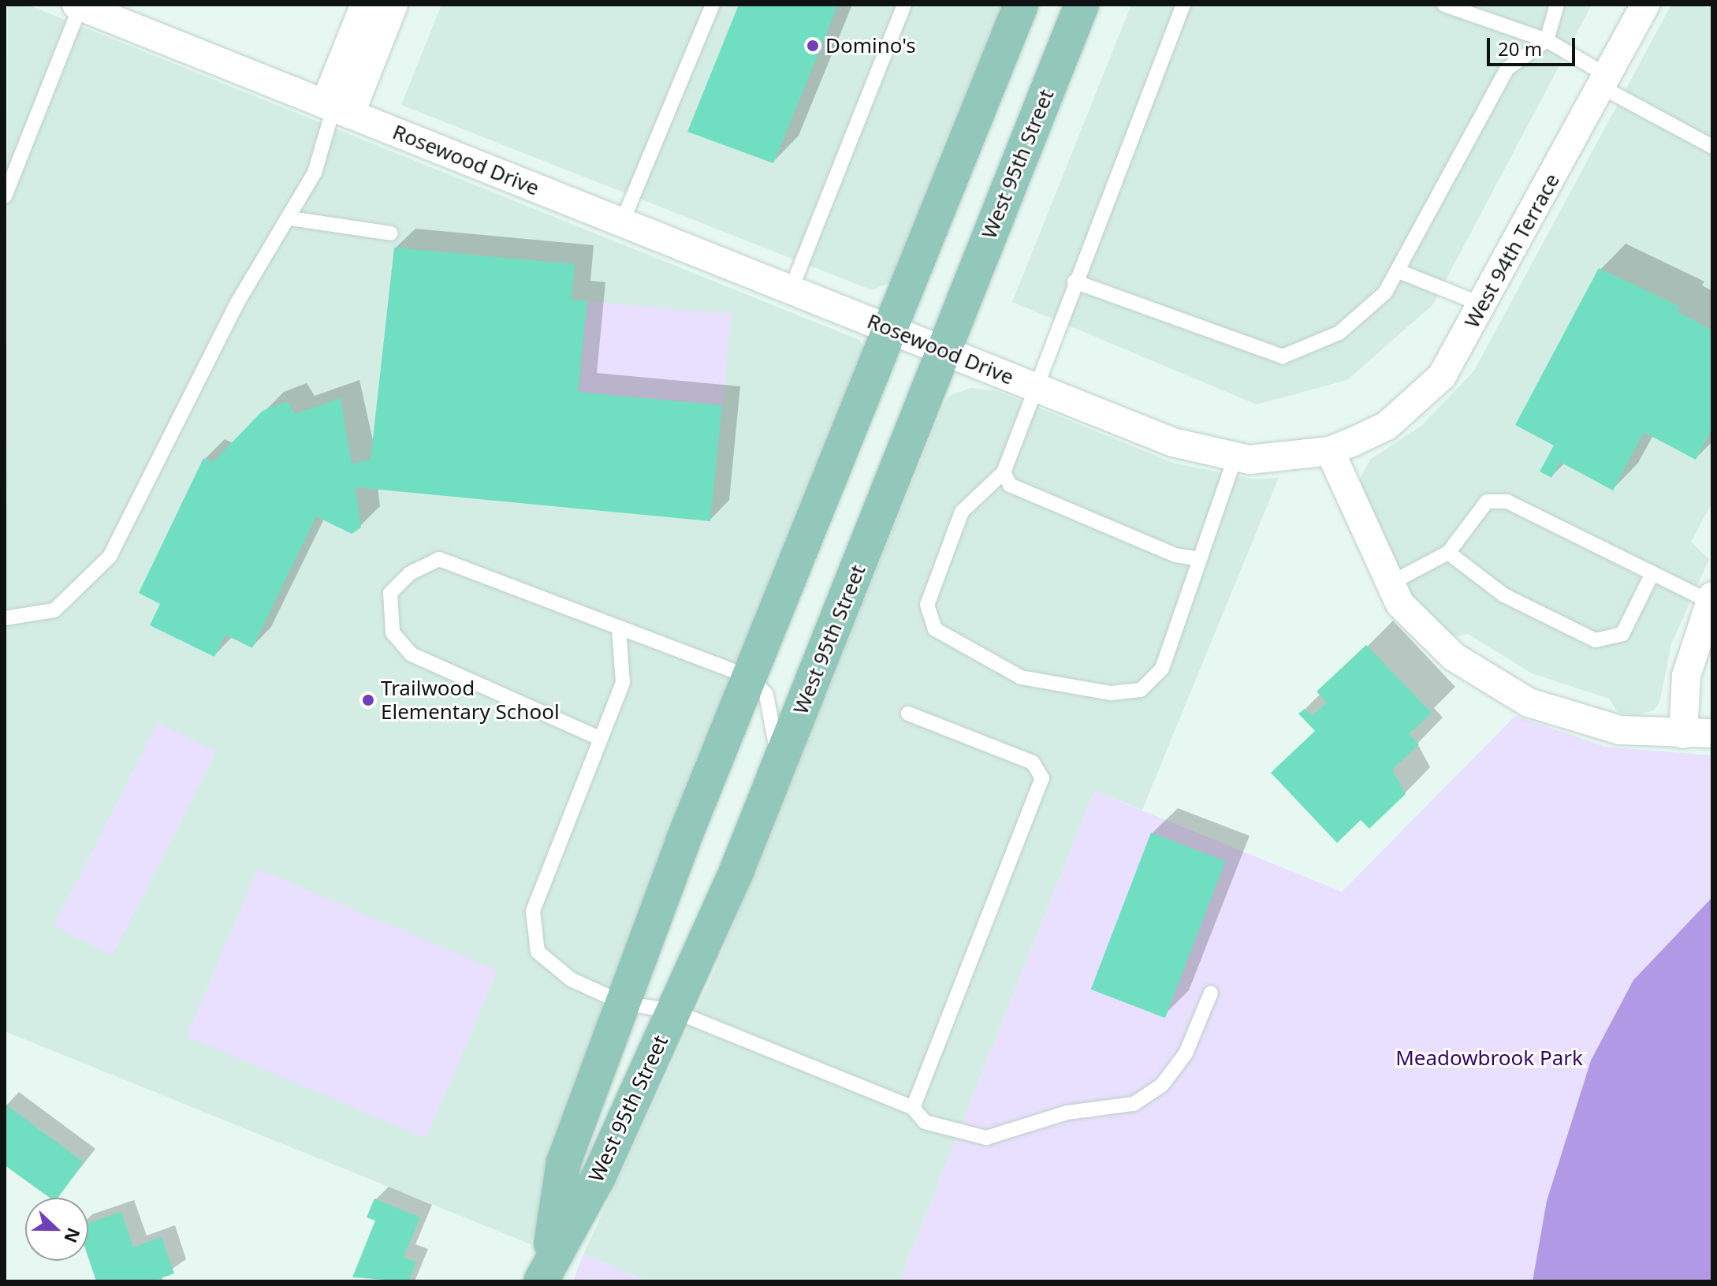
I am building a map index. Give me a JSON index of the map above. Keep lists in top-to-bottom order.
{
  "streets": {
    "main road": ["West 95th Street"],
    "street": ["Rosewood Drive", "West 94th Terrace"]
  },
  "crossings": [
    ["Rosewood Drive", "West 95th Street"],
    ["Rosewood Drive", "West 94th Terrace"]
  ],
  "parks": ["Meadowbrook Park"],
  "places": ["Domino's", "Trailwood Elementary School"],
  "scale_bar": "20 m",
  "north": "right"
}
